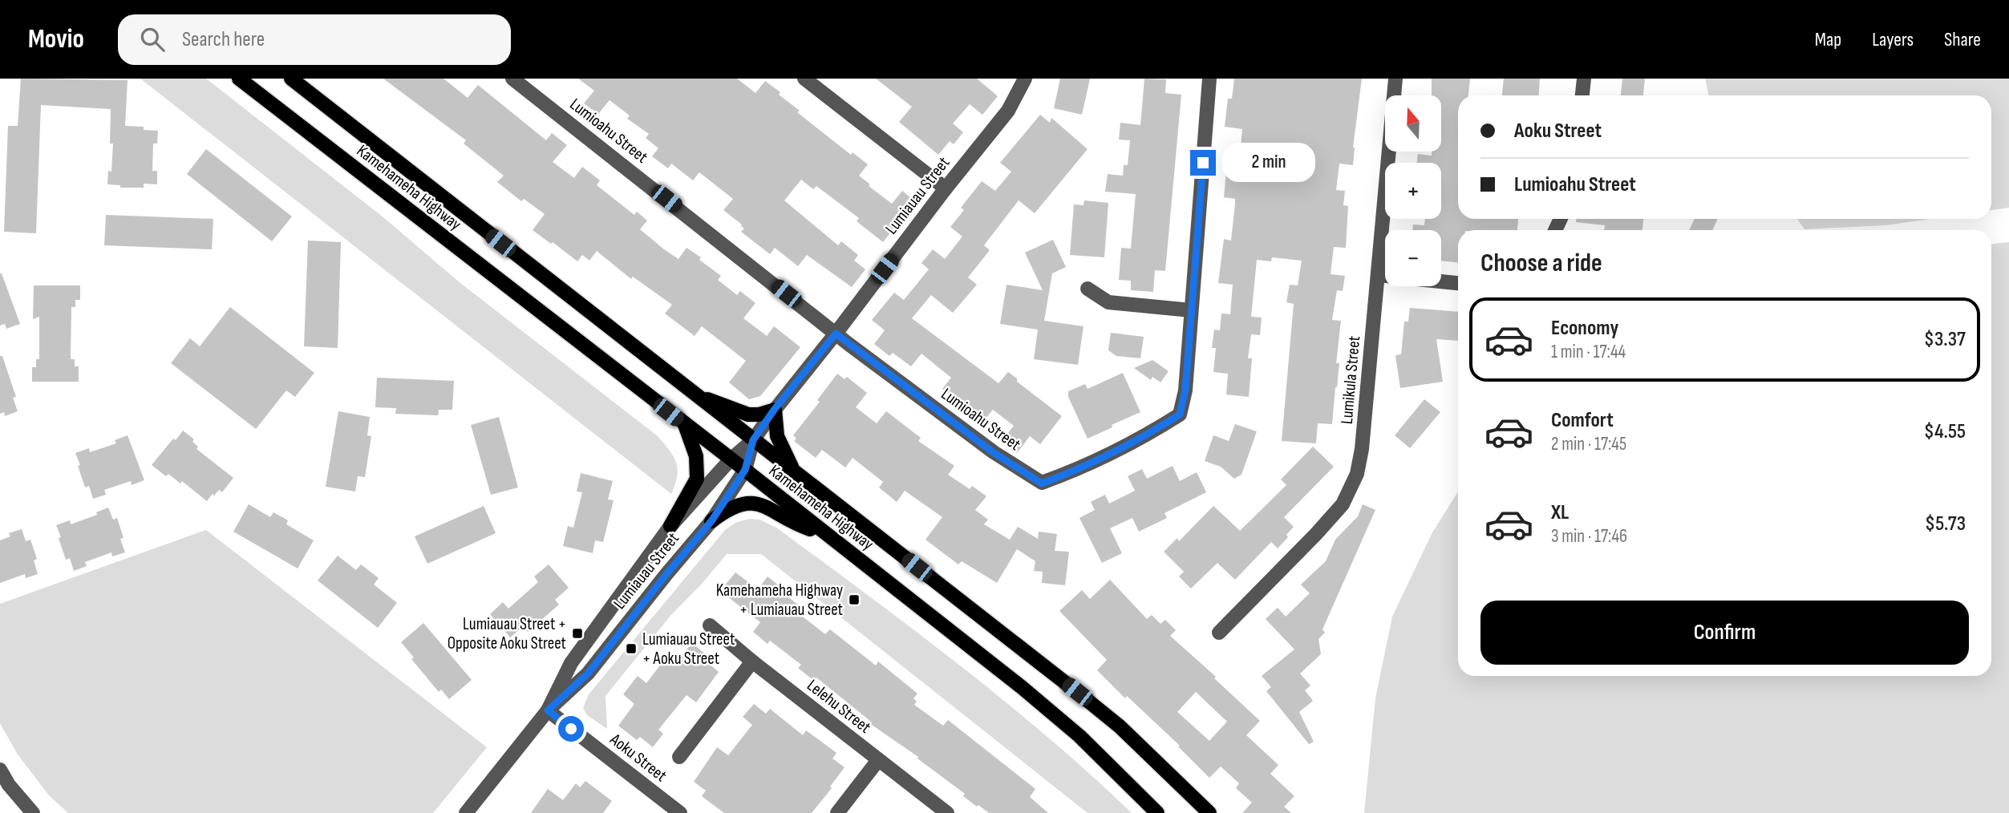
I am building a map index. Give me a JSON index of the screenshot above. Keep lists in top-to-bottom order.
{
  "streets": {
    "main road": ["Kamehameha Highway"],
    "street": [
      "Lumioahu Street",
      "Lumiauau Street",
      "Lumikula Street",
      "Lelehu Street",
      "Aoku Street"
    ]
  },
  "crossings": [
    ["Lumioahu Street", "Lumiauau Street"],
    ["Kamehameha Highway", "Lumiauau Street"],
    ["Lumiauau Street", "Aoku Street"]
  ],
  "places": {
    "transit": ["Kamehameha Highway + Lumiauau Street", "Lumiauau Street + Opposite Aoku Street", "Lumiauau Street + Aoku Street"]
  },
  "north": "top",
  "page": {
    "header": "Movio",
    "search": "Search here",
    "nav": ["Map", "Layers", "Share"],
    "map_buttons": ["+", "−"],
    "banner": ["Aoku Street", "Lumioahu Street"],
    "bubble": "2 min",
    "heading": "Choose a ride",
    "list": [
      {
        "name": "Economy",
        "note": "1 min · 17:44",
        "value": "$3.37"
      },
      {
        "name": "Comfort",
        "note": "2 min · 17:45",
        "value": "$4.55"
      },
      {
        "name": "XL",
        "note": "3 min · 17:46",
        "value": "$5.73"
      }
    ],
    "buttons": "Confirm"
  }
}
